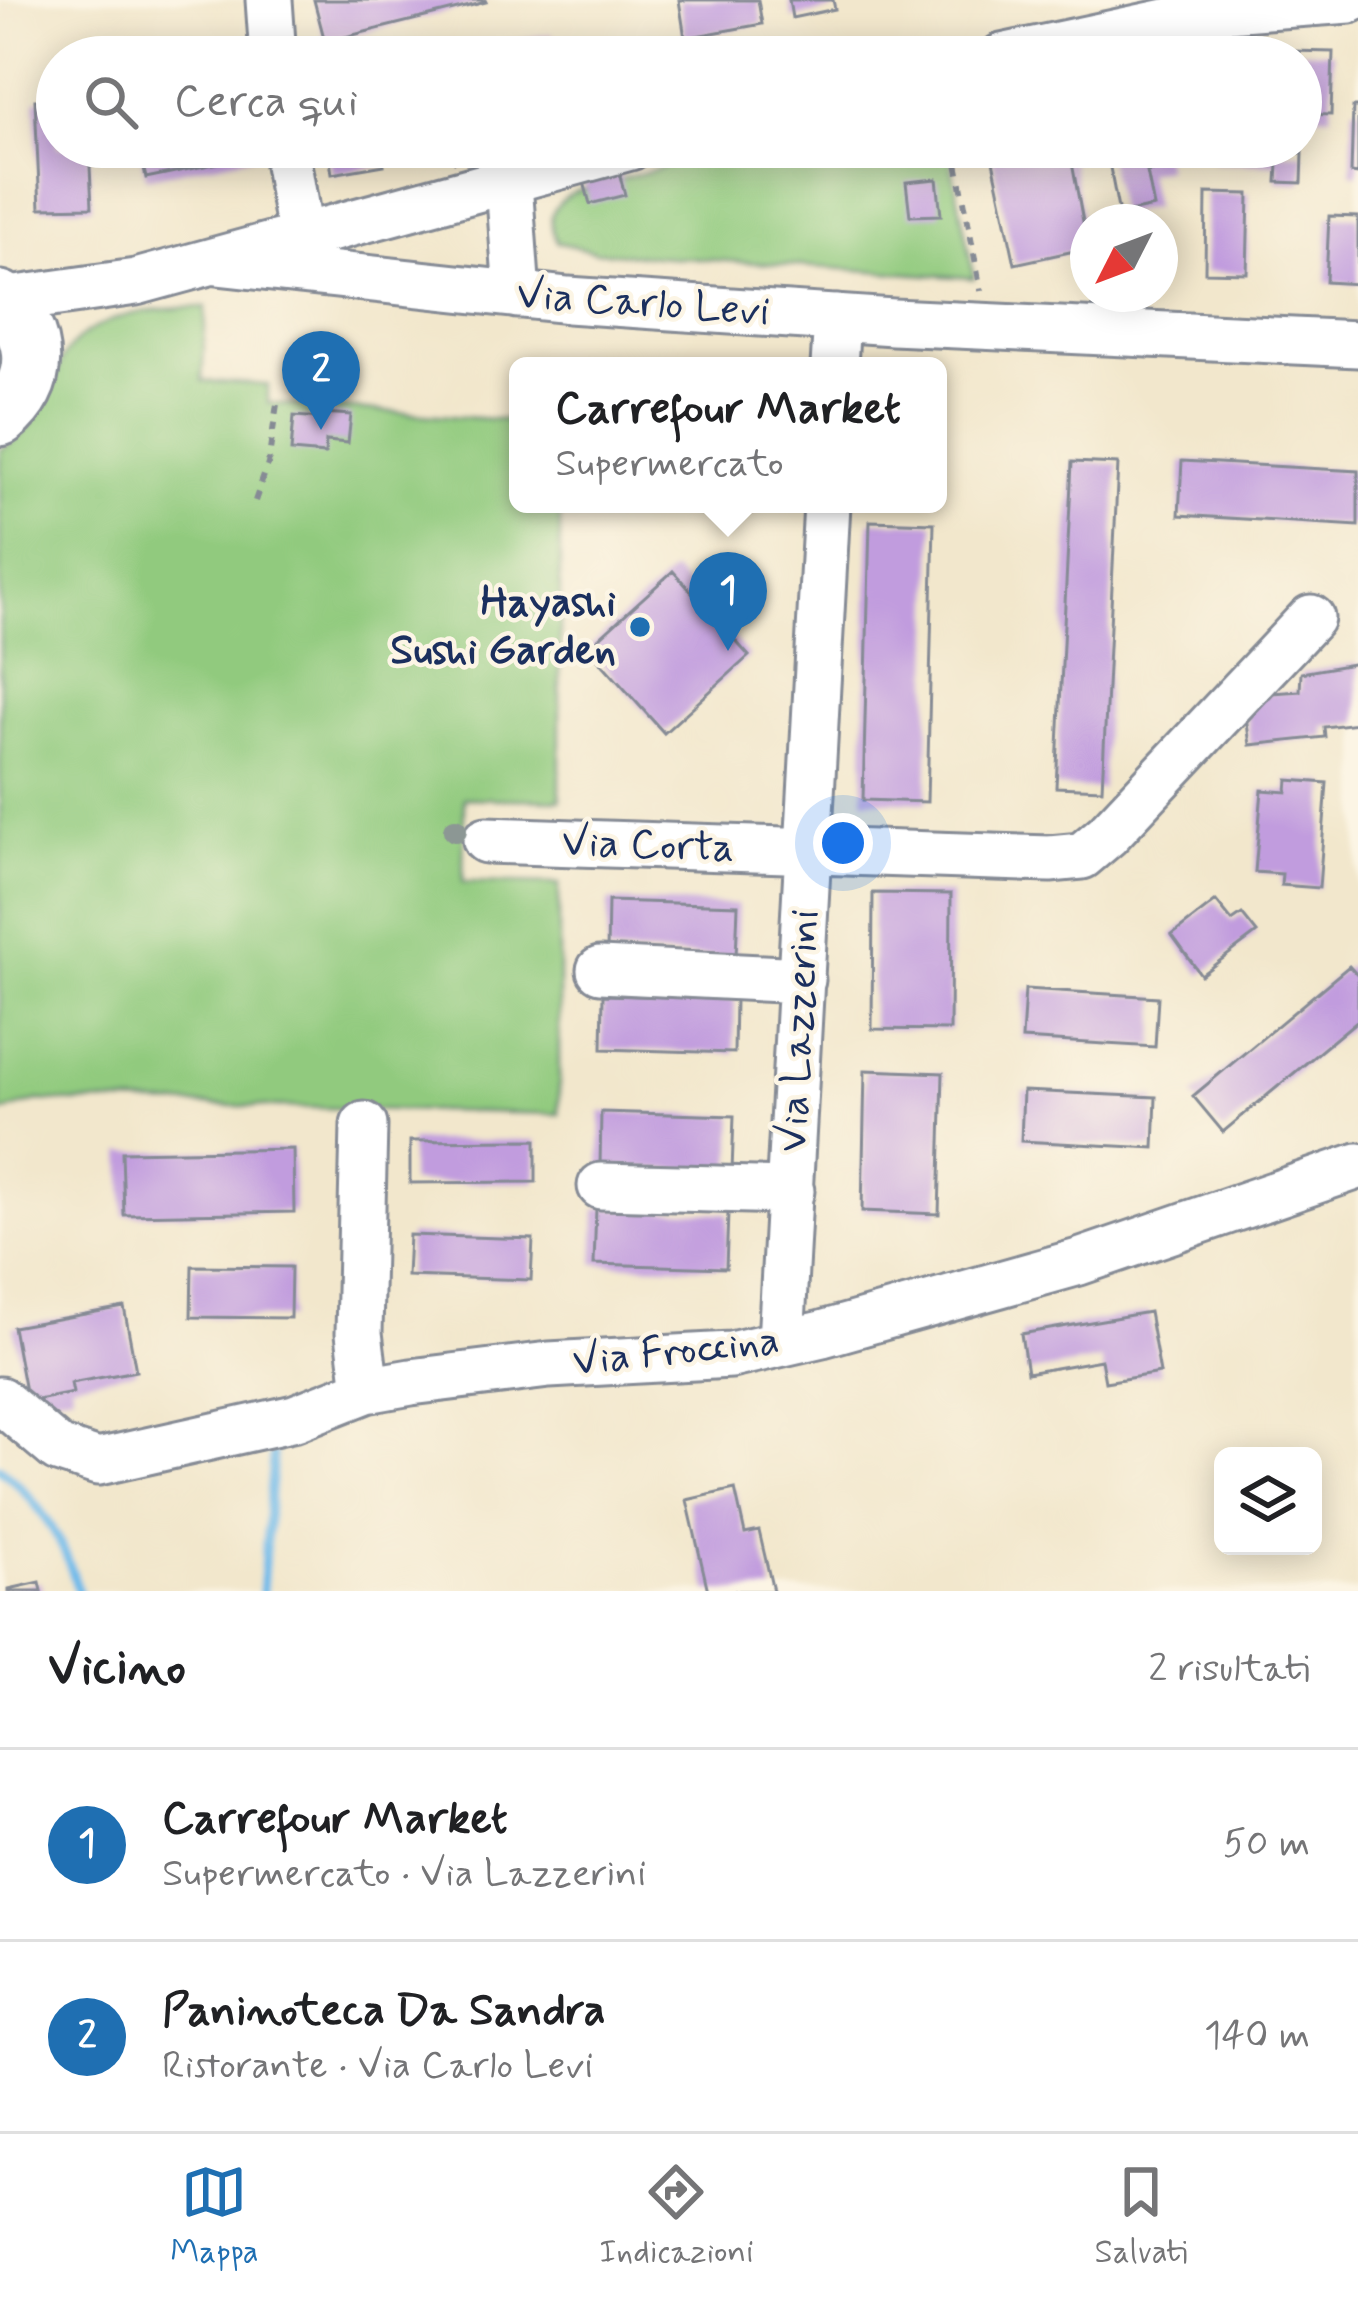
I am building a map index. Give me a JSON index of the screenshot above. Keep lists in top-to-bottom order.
{
  "streets": {
    "street": [
      "Via Carlo Levi",
      "Via Corta",
      "Via Lazzerini",
      "Via Froccina"
    ]
  },
  "crossings": [
    ["Via Corta", "Via Lazzerini"],
    ["Via Lazzerini", "Via Froccina"]
  ],
  "places": ["Hayashi Sushi Garden"],
  "north": "bottom left",
  "page": {
    "search": "Cerca qui",
    "pins": ["2", "1"],
    "popup": ["Carrefour Market", "Supermercato"],
    "heading": ["Vicino", "2 risultati"],
    "list": [
      {
        "mark": "1",
        "name": "Carrefour Market",
        "note": "Supermercato · Via Lazzerini",
        "value": "50 m"
      },
      {
        "mark": "2",
        "name": "Paninoteca Da Sandra",
        "note": "Ristorante · Via Carlo Levi",
        "value": "140 m"
      }
    ],
    "nav": ["Mappa", "Indicazioni", "Salvati"]
  }
}
